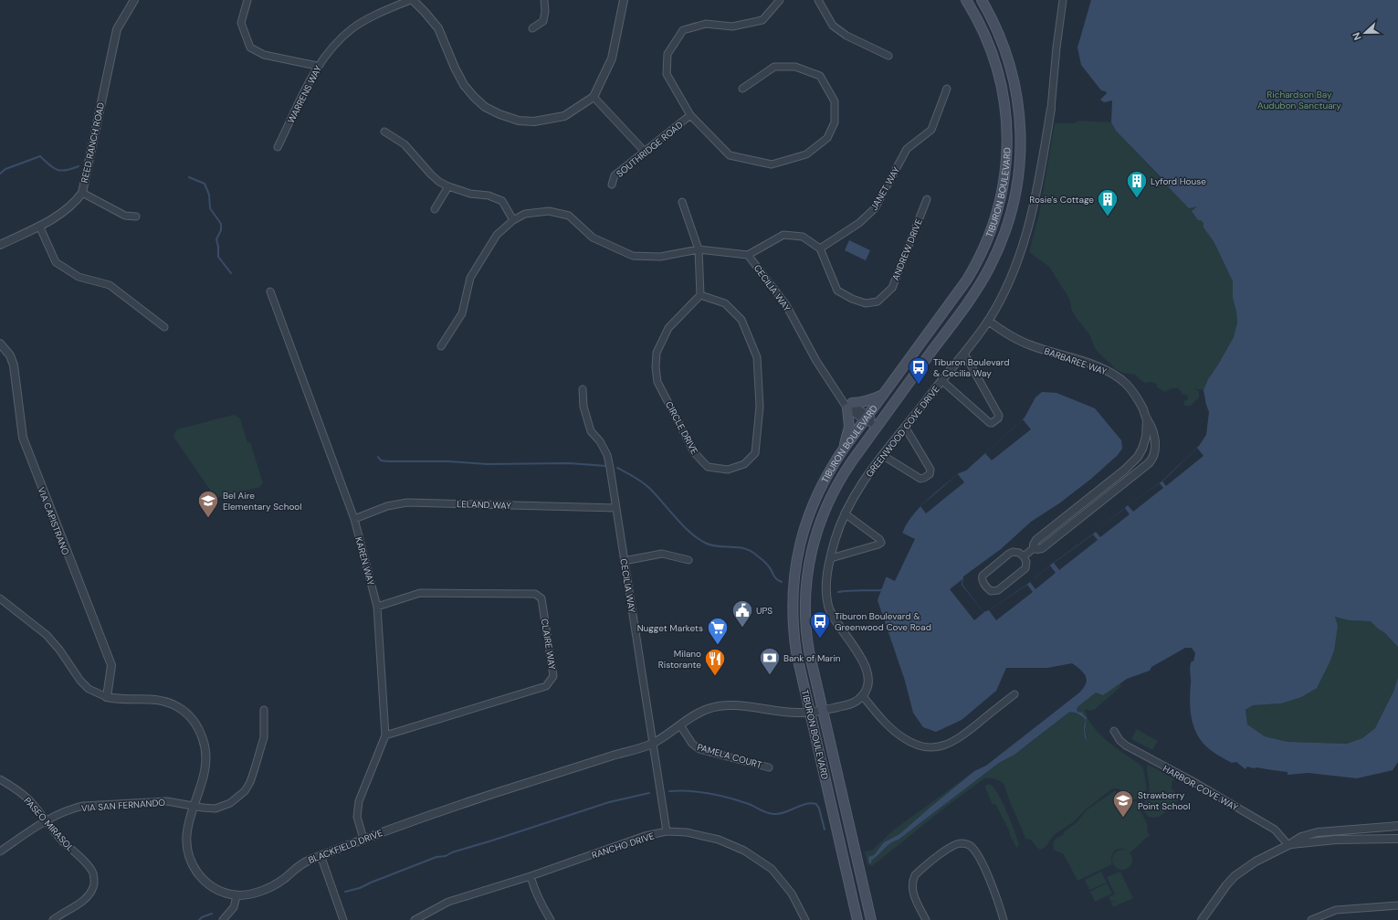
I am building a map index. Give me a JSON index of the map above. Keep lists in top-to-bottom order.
{
  "streets": {
    "main road": ["TIBURON BOULEVARD"],
    "street": [
      "WARRENS WAY",
      "REED RANCH ROAD",
      "SOUTHRIDGE ROAD",
      "JANET WAY",
      "ANDREW DRIVE",
      "CECILIA WAY",
      "BARBAREE WAY",
      "CIRCLE DRIVE",
      "GREENWOOD COVE DRIVE",
      "LELAND WAY",
      "VIA CAPISTRANO",
      "KAREN WAY",
      "CLAIRE WAY",
      "PAMELA COURT",
      "HARBOR COVE WAY",
      "VIA SAN FERNANDO",
      "PASEO MIRASOL",
      "RANCHO DRIVE",
      "BLACKFIELD DRIVE"
    ]
  },
  "crossings": [
    ["JANET WAY", "ANDREW DRIVE"],
    ["TIBURON BOULEVARD", "CECILIA WAY"],
    ["TIBURON BOULEVARD", "BLACKFIELD DRIVE"],
    ["CECILIA WAY", "LELAND WAY"],
    ["CECILIA WAY", "RANCHO DRIVE"],
    ["CECILIA WAY", "BLACKFIELD DRIVE"],
    ["BARBAREE WAY", "GREENWOOD COVE DRIVE"],
    ["LELAND WAY", "KAREN WAY"],
    ["VIA CAPISTRANO", "BLACKFIELD DRIVE"],
    ["KAREN WAY", "CLAIRE WAY"],
    ["KAREN WAY", "BLACKFIELD DRIVE"],
    ["PAMELA COURT", "BLACKFIELD DRIVE"],
    ["VIA SAN FERNANDO", "PASEO MIRASOL"],
    ["VIA SAN FERNANDO", "BLACKFIELD DRIVE"]
  ],
  "parks": ["Richardson Bay Audubon Sanctuary"],
  "places": {
    "building": ["Lyford House", "Rosie's Cottage"],
    "bus stop": ["Tiburon Boulevard & Cecilia Way", "Tiburon Boulevard & Greenwood Cove Road"],
    "school or university": ["Bel Aire Elementary School", "Strawberry Point School"],
    "public building": ["UPS"],
    "supermarket": ["Nugget Markets"],
    "bank": ["Bank of Marin"],
    "restaurant": ["Milano Ristorante"]
  },
  "north": "left"
}
